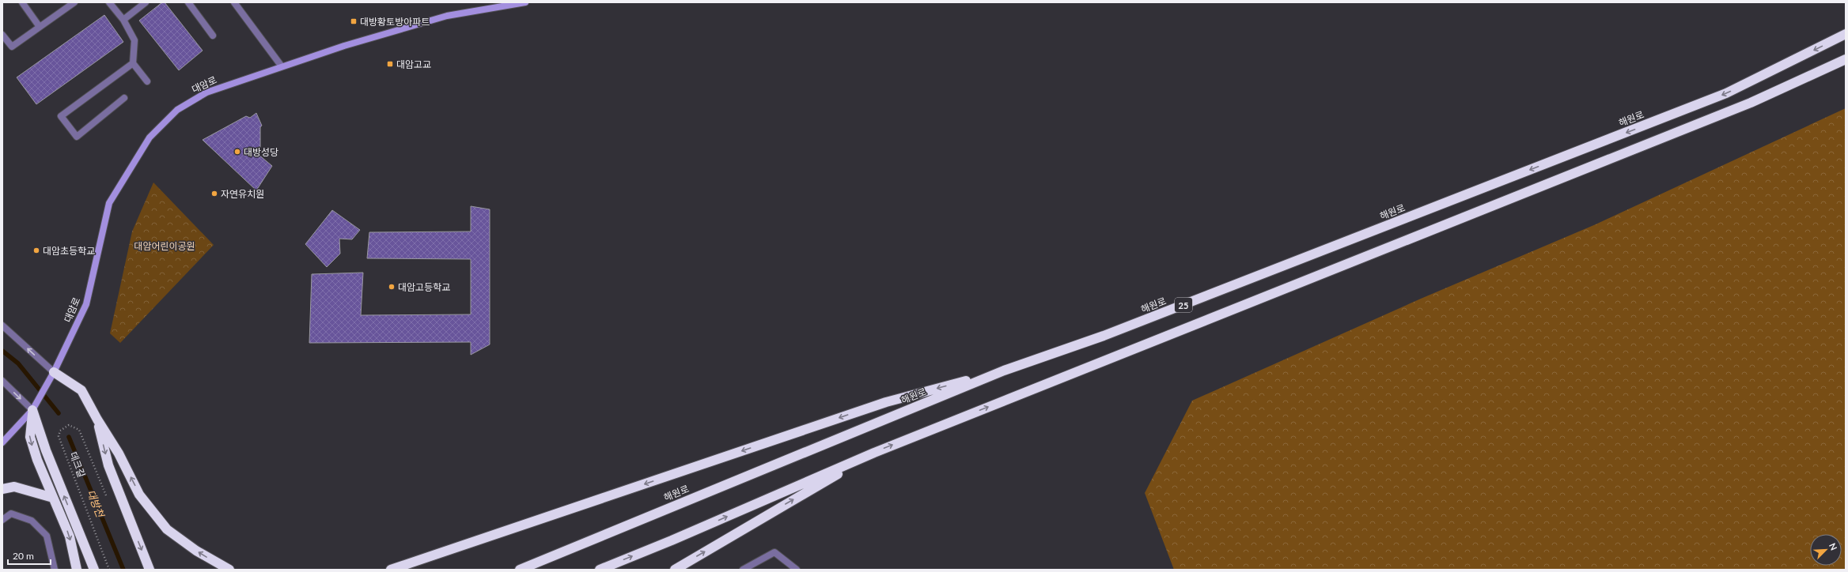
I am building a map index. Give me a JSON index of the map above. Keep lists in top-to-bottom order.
{
  "streets": {
    "highway": ["해원로", "25"],
    "street": ["대암로"],
    "path": ["데크길"]
  },
  "water": ["대방천"],
  "parks": ["대암어린이공원"],
  "places": {
    "transit": ["대방황토방아파트", "대암고교"],
    "other": [
      "대방성당",
      "자연유치원",
      "대암초등학교",
      "대암고등학교"
    ]
  },
  "scale_bar": "20 m",
  "north": "top right"
}
